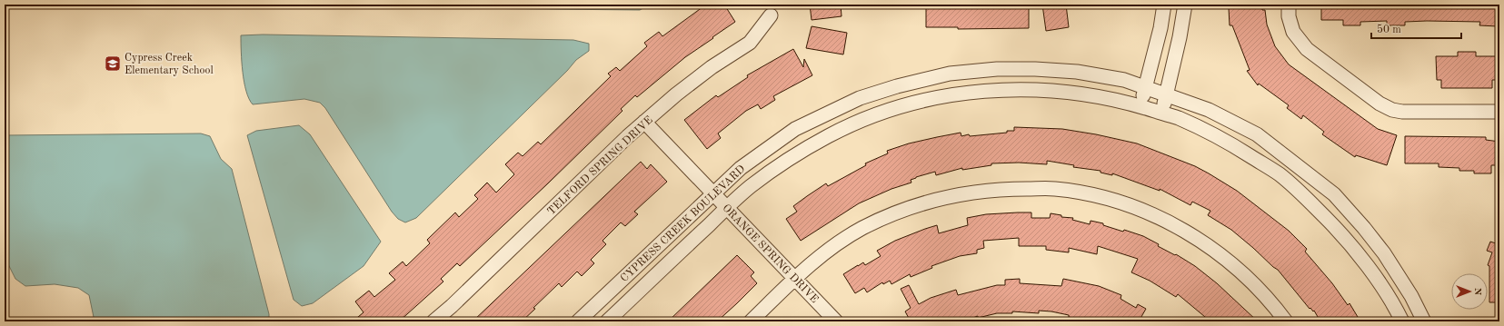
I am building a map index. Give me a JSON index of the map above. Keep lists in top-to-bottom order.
{
  "streets": {
    "street": ["TELFORD SPRING DRIVE", "CYPRESS CREEK BOULEVARD", "ORANGE SPRING DRIVE"]
  },
  "crossings": [
    ["TELFORD SPRING DRIVE", "ORANGE SPRING DRIVE"],
    ["CYPRESS CREEK BOULEVARD", "ORANGE SPRING DRIVE"]
  ],
  "places": {
    "school or university": ["Cypress Creek Elementary School"]
  },
  "scale_bar": "50 m",
  "north": "right"
}
